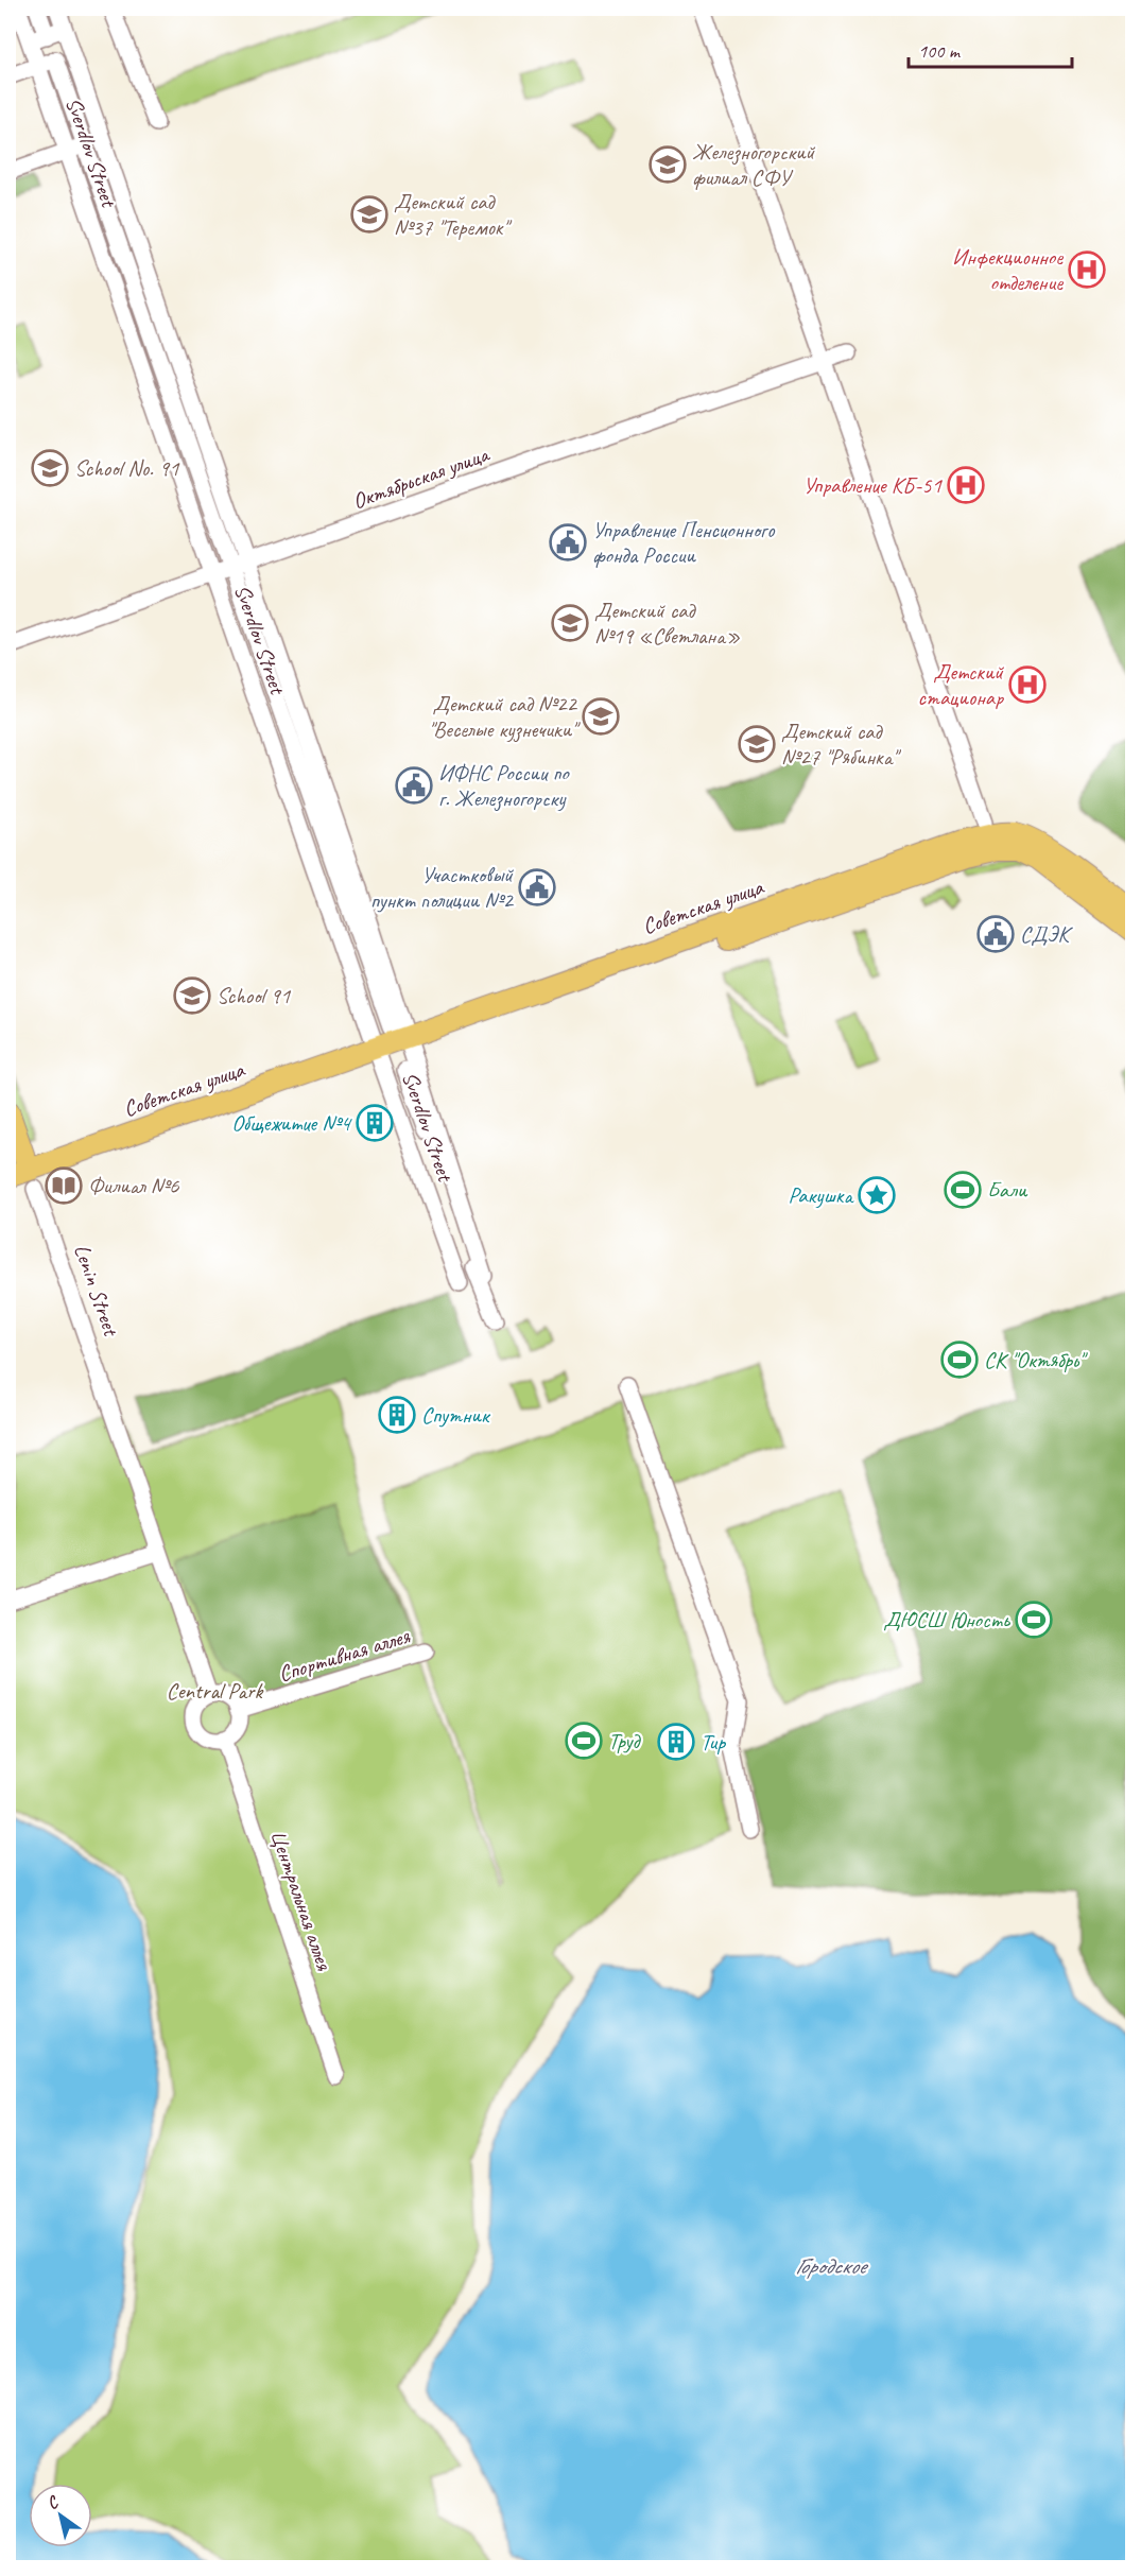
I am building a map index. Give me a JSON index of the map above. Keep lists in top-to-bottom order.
{
  "streets": {
    "main road": ["Советская улица", "Lenin Street"],
    "street": [
      "Sverdlov Street",
      "Октябрьская улица",
      "Спортивная аллея",
      "Центральная аллея"
    ]
  },
  "crossings": [
    ["Sverdlov Street", "Октябрьская улица"],
    ["Sverdlov Street", "Советская улица"],
    ["Советская улица", "Lenin Street"],
    ["Спортивная аллея", "Центральная аллея"]
  ],
  "water": ["Городское"],
  "parks": ["Central Park"],
  "places": {
    "school or university": [
      "Железногорский филиал СФУ",
      "Детский сад №37 \"Теремок\"",
      "School No. 91",
      "Детский сад №19 «Светлана»",
      "Детский сад №22 \"Веселые кузнечики\"",
      "Детский сад №27 \"Рябинка\"",
      "School 91"
    ],
    "hospital": ["Инфекционное отделение", "Управление КБ-51", "Детский стационар"],
    "public building": [
      "Управление Пенсионного фонда России",
      "ИФНС России по г. Железногорску",
      "Участковый пункт полиции №2",
      "СДЭК"
    ],
    "building": ["Общежитие №4", "Спутник", "Тир"],
    "library": ["Филиал №6"],
    "sports": [
      "Бали",
      "СК \"Октябрь\"",
      "ДЮСШ Юность",
      "Труд"
    ],
    "place": ["Ракушка"]
  },
  "scale_bar": "100 m",
  "north": "top left"
}
